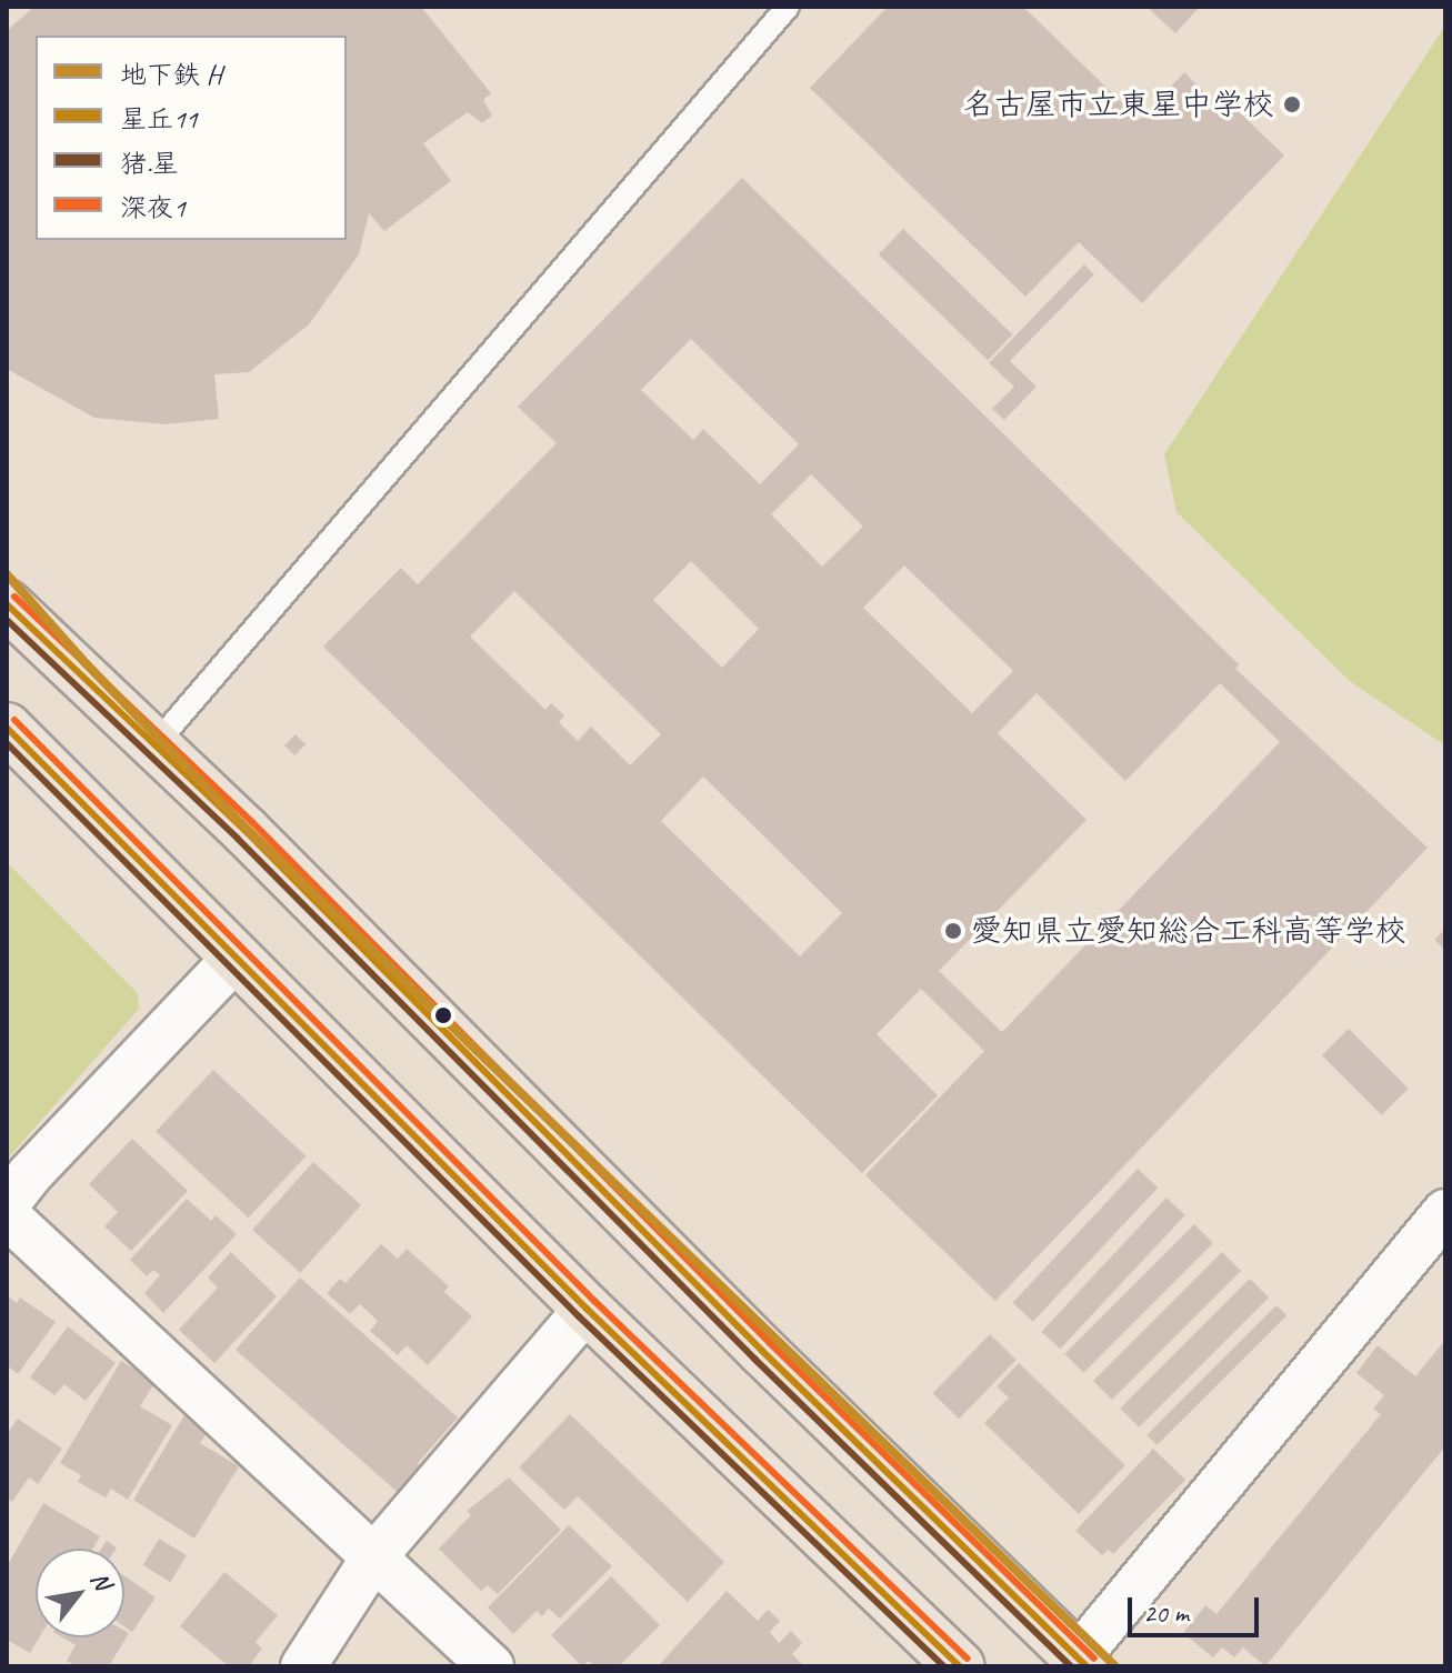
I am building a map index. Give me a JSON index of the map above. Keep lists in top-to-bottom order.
{
  "places": ["名古屋市立東星中学校", "愛知県立愛知総合工科高等学校"],
  "lines": [
    "metro line H",
    "transit line 深夜1",
    "transit line 星丘11",
    "transit line 猪.星"
  ],
  "legend": [
    "地下鉄 H",
    "星丘11",
    "猪.星",
    "深夜1"
  ],
  "scale_bar": "20 m",
  "north": "top right"
}
